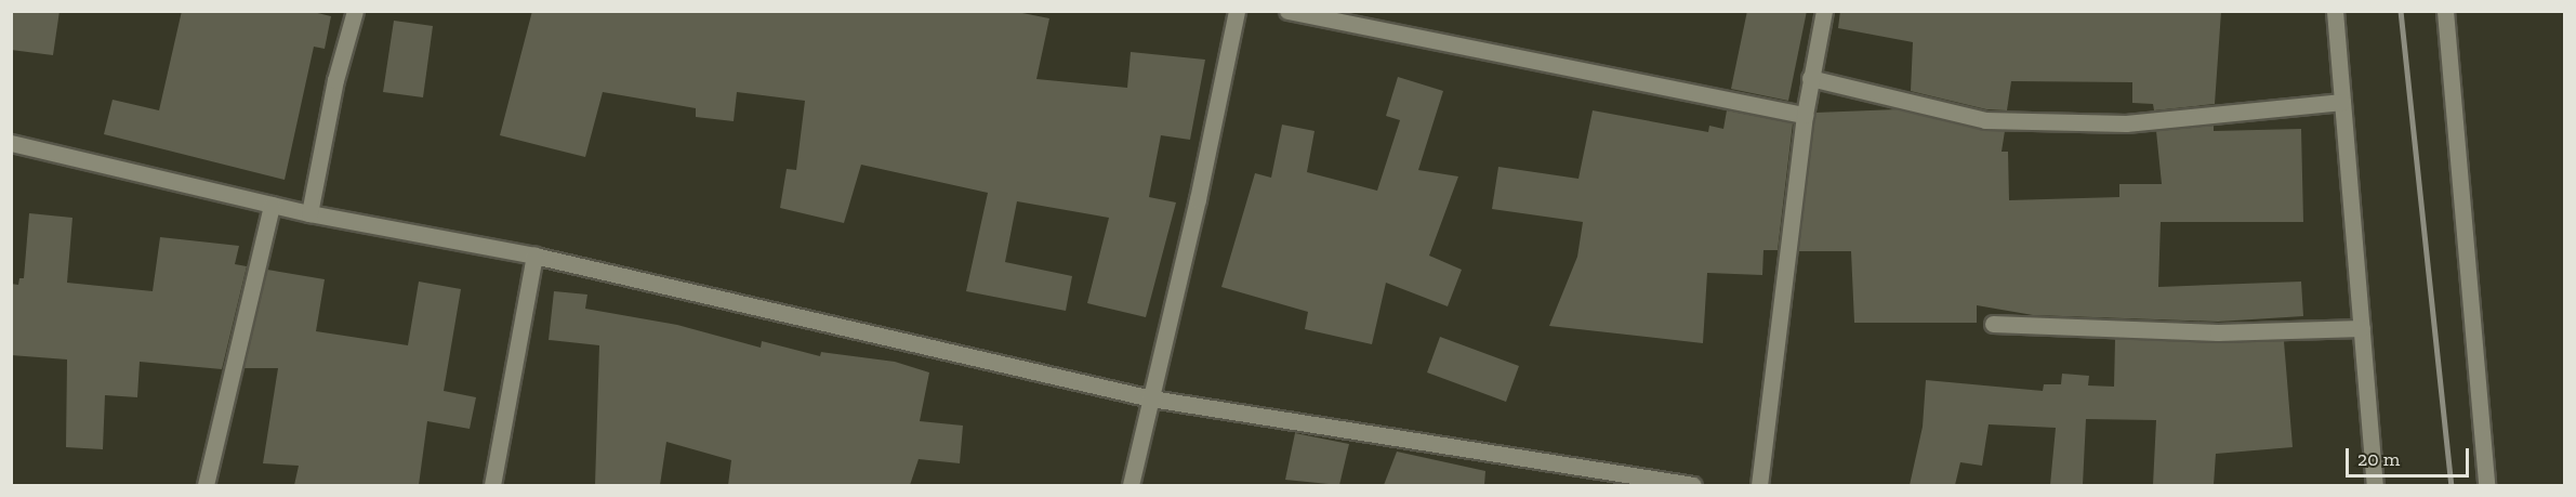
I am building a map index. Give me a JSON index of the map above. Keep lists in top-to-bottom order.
{
  "scale_bar": "20 m"
}
